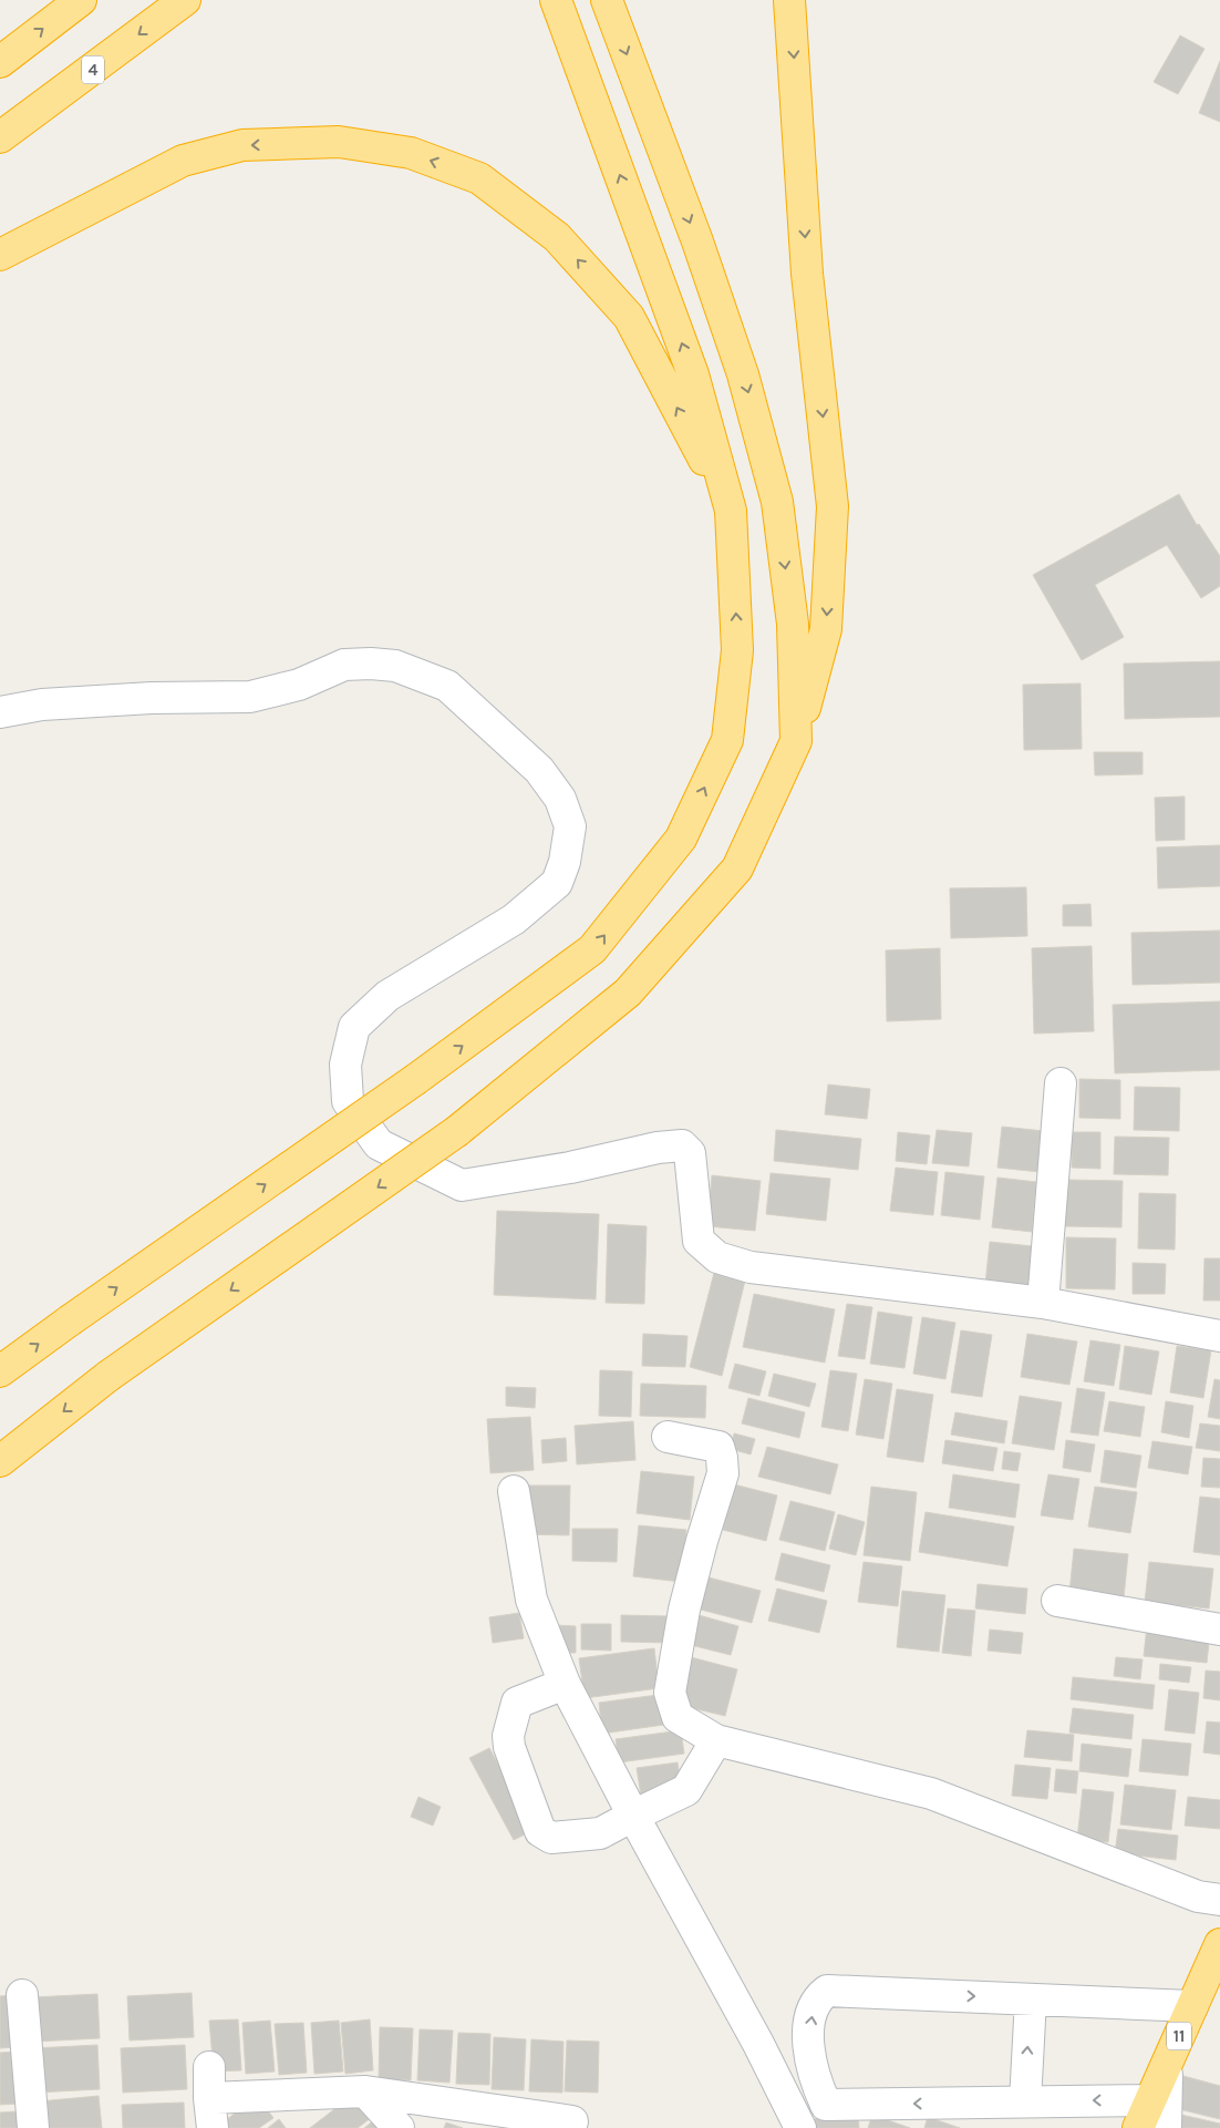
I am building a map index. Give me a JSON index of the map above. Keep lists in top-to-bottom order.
{
  "streets": {
    "highway": ["4", "11"]
  }
}
